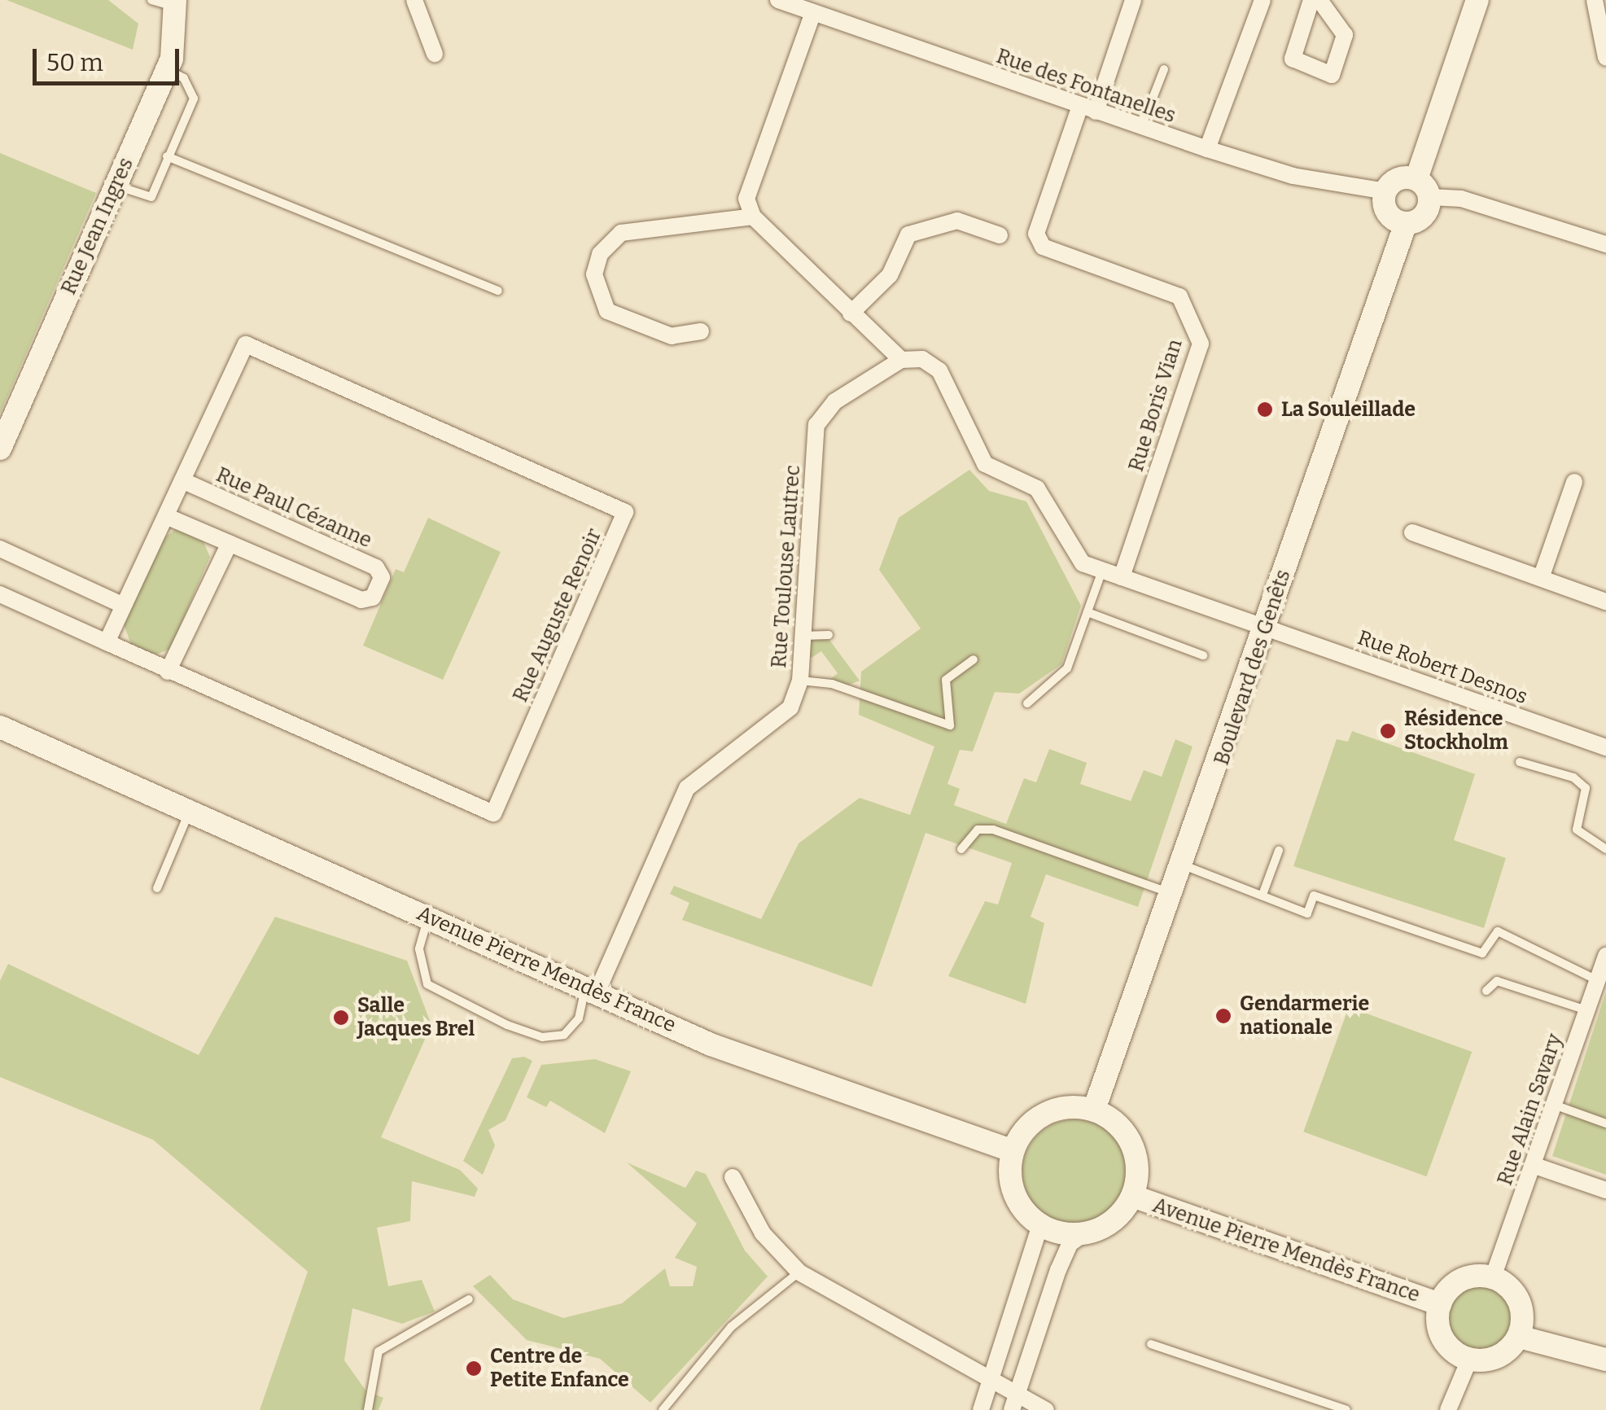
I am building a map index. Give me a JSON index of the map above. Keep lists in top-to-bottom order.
{
  "streets": {
    "street": [
      "Rue des Fontanelles",
      "Rue Jean Ingres",
      "Rue Boris Vian",
      "Rue Paul Cézanne",
      "Rue Toulouse Lautrec",
      "Rue Auguste Renoir",
      "Boulevard des Genêts",
      "Rue Robert Desnos",
      "Avenue Pierre Mendès France",
      "Rue Alain Savary"
    ]
  },
  "crossings": [
    ["Rue des Fontanelles", "Rue Boris Vian"],
    ["Rue des Fontanelles", "Boulevard des Genêts"],
    ["Rue Boris Vian", "Rue Robert Desnos"],
    ["Rue Paul Cézanne", "Rue Auguste Renoir"],
    ["Rue Toulouse Lautrec", "Rue Robert Desnos"],
    ["Rue Toulouse Lautrec", "Avenue Pierre Mendès France"],
    ["Boulevard des Genêts", "Rue Robert Desnos"],
    ["Boulevard des Genêts", "Avenue Pierre Mendès France"],
    ["Avenue Pierre Mendès France", "Rue Alain Savary"]
  ],
  "places": [
    "La Souleillade",
    "Résidence Stockholm",
    "Gendarmerie nationale",
    "Salle Jacques Brel",
    "Centre de Petite Enfance"
  ],
  "scale_bar": "50 m"
}
